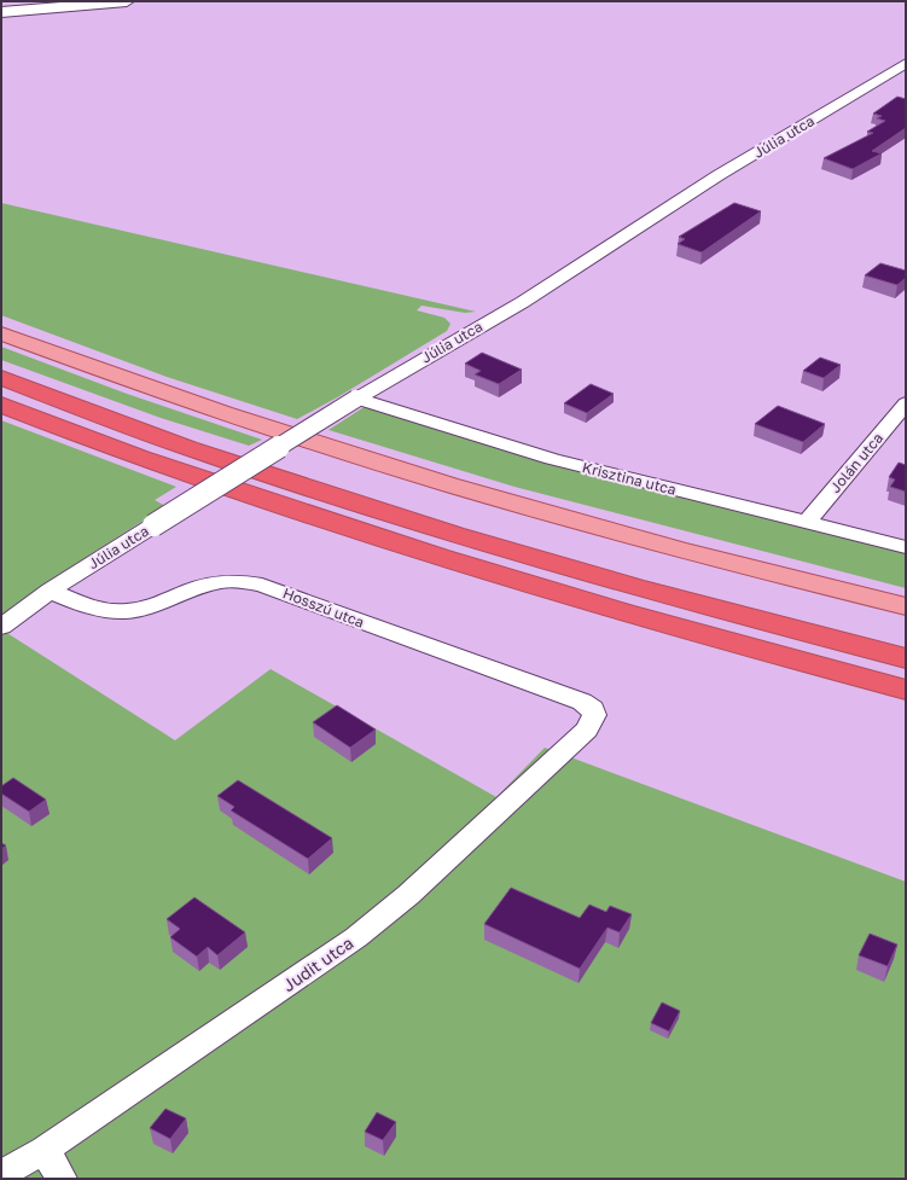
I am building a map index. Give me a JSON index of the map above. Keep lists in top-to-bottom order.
{
  "streets": {
    "street": [
      "Júlia utca",
      "Jolán utca",
      "Krisztina utca",
      "Hosszú utca",
      "Judit utca"
    ]
  },
  "crossings": [
    ["Júlia utca", "Krisztina utca"],
    ["Júlia utca", "Hosszú utca"],
    ["Jolán utca", "Krisztina utca"],
    ["Hosszú utca", "Judit utca"]
  ]
}
